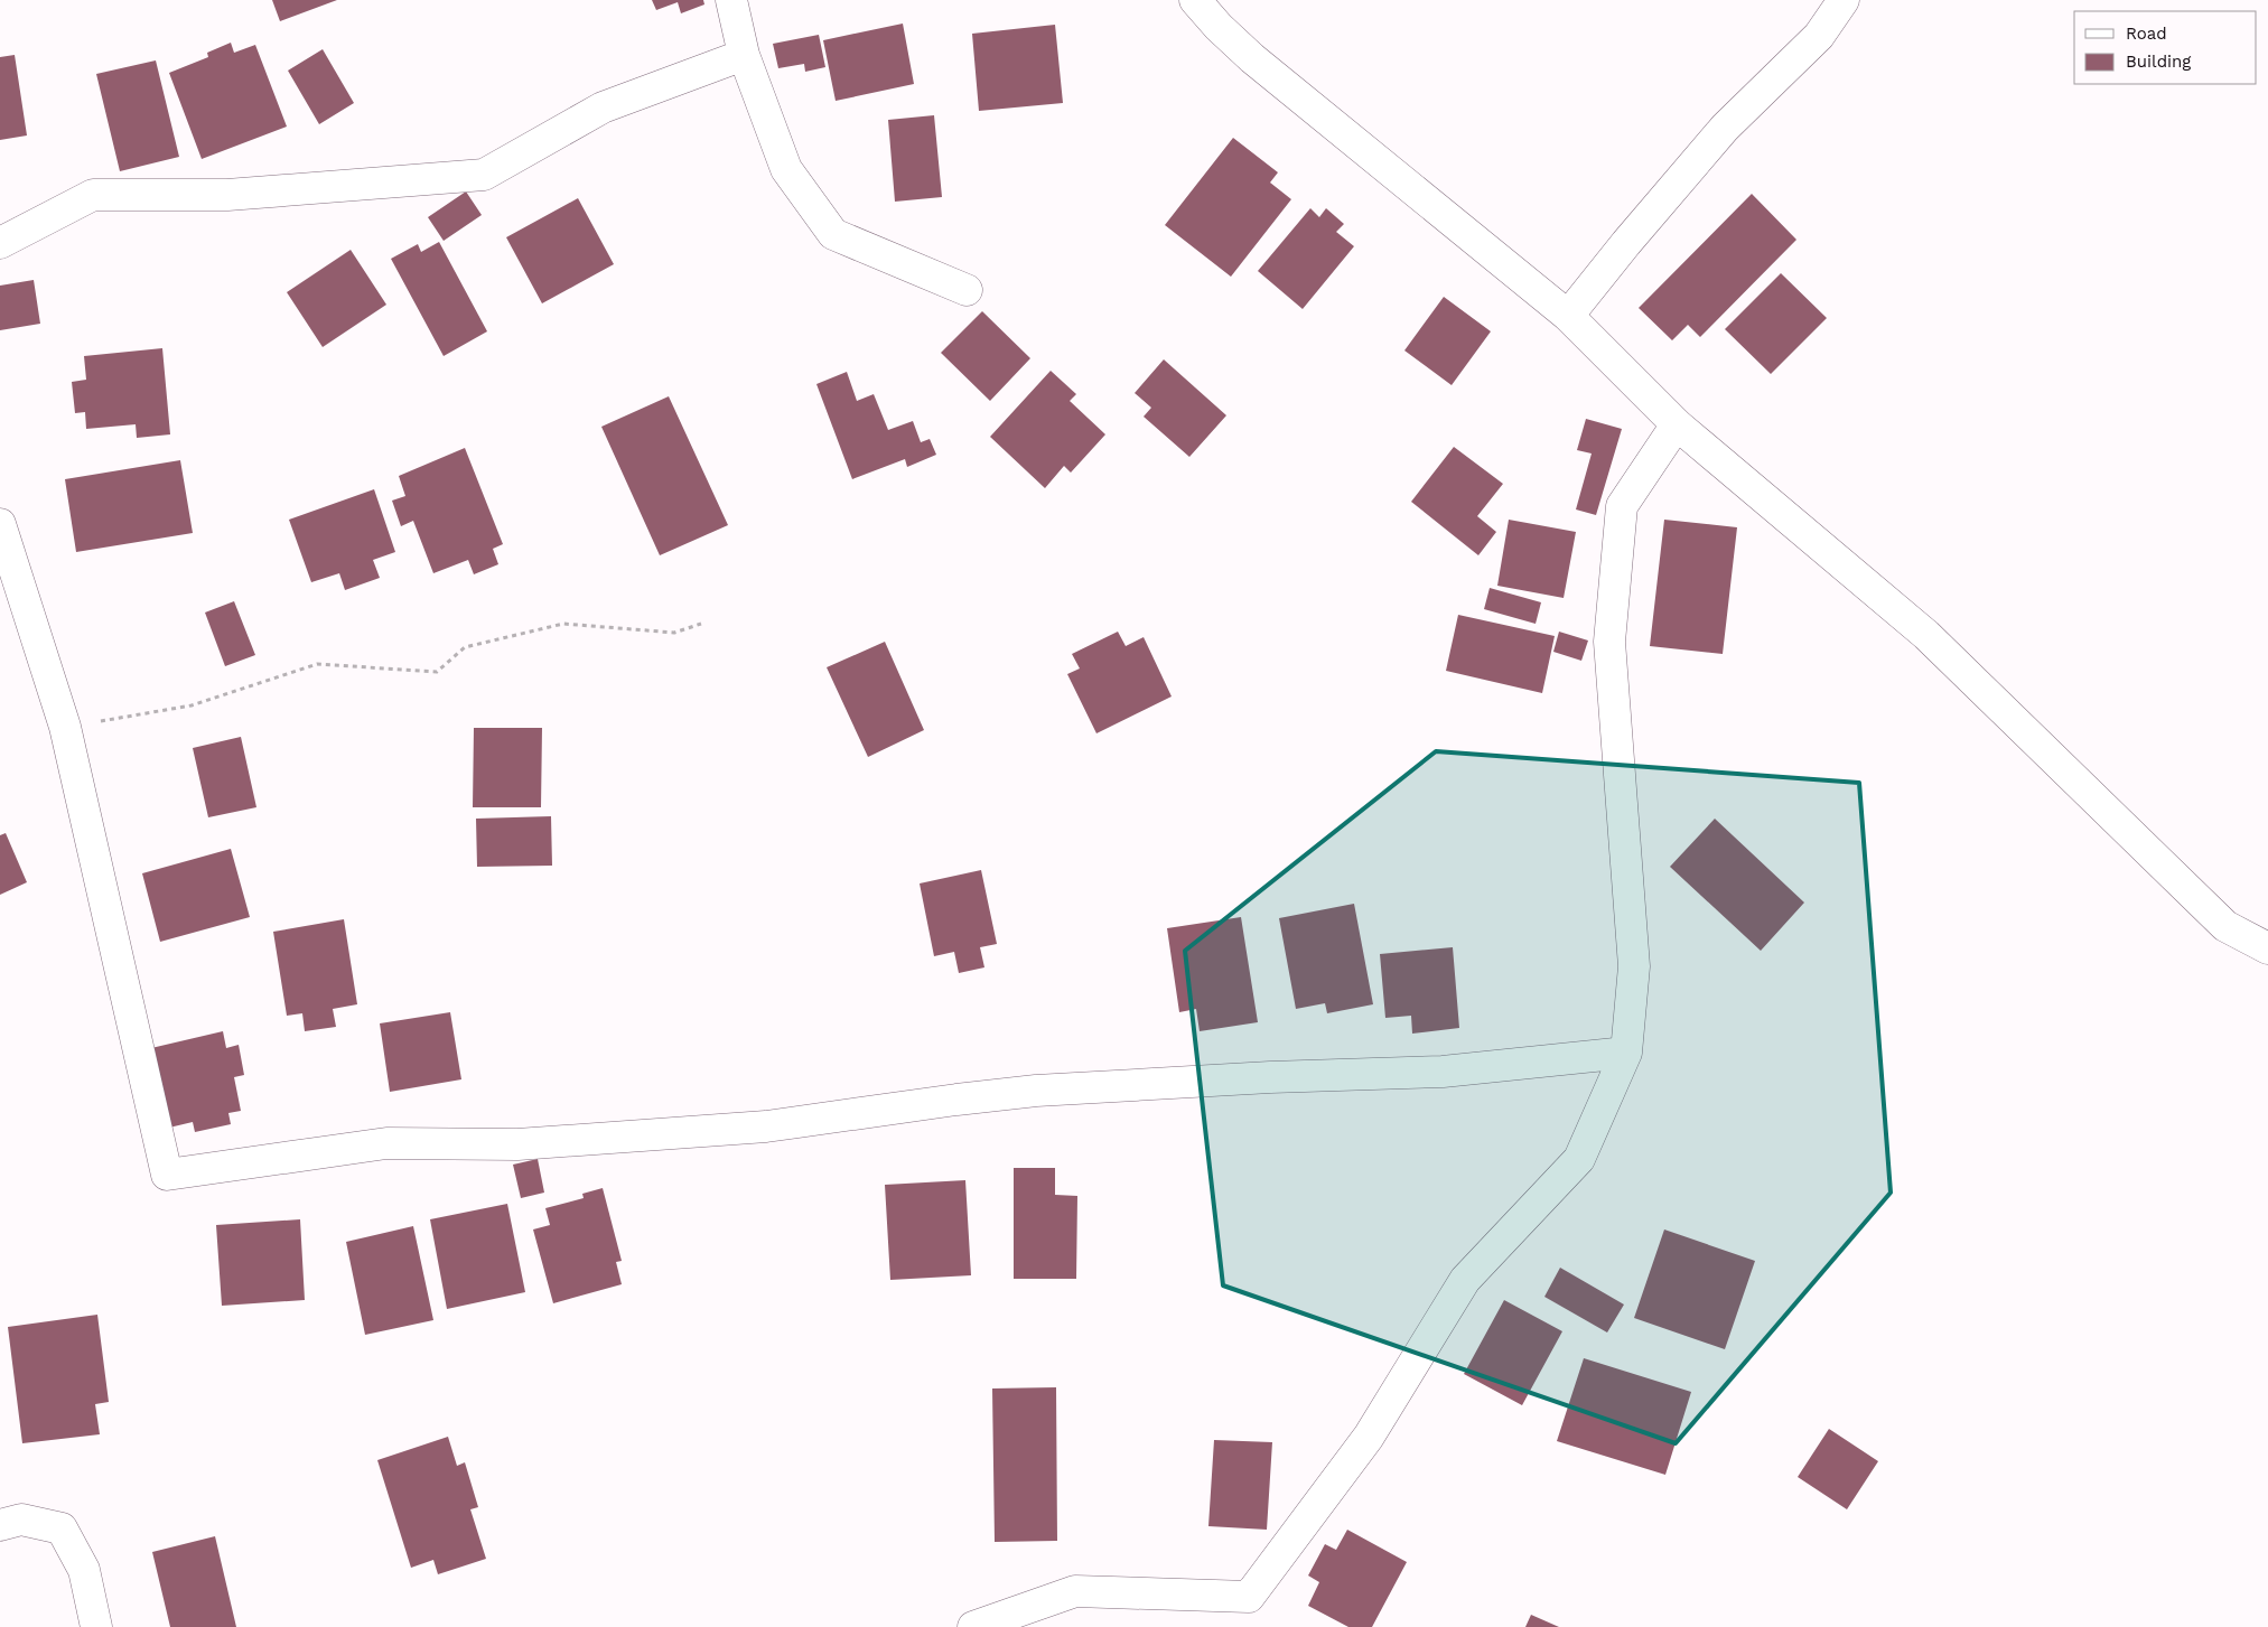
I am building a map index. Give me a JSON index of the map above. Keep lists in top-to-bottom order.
{
  "legend": ["Road", "Building"]
}
